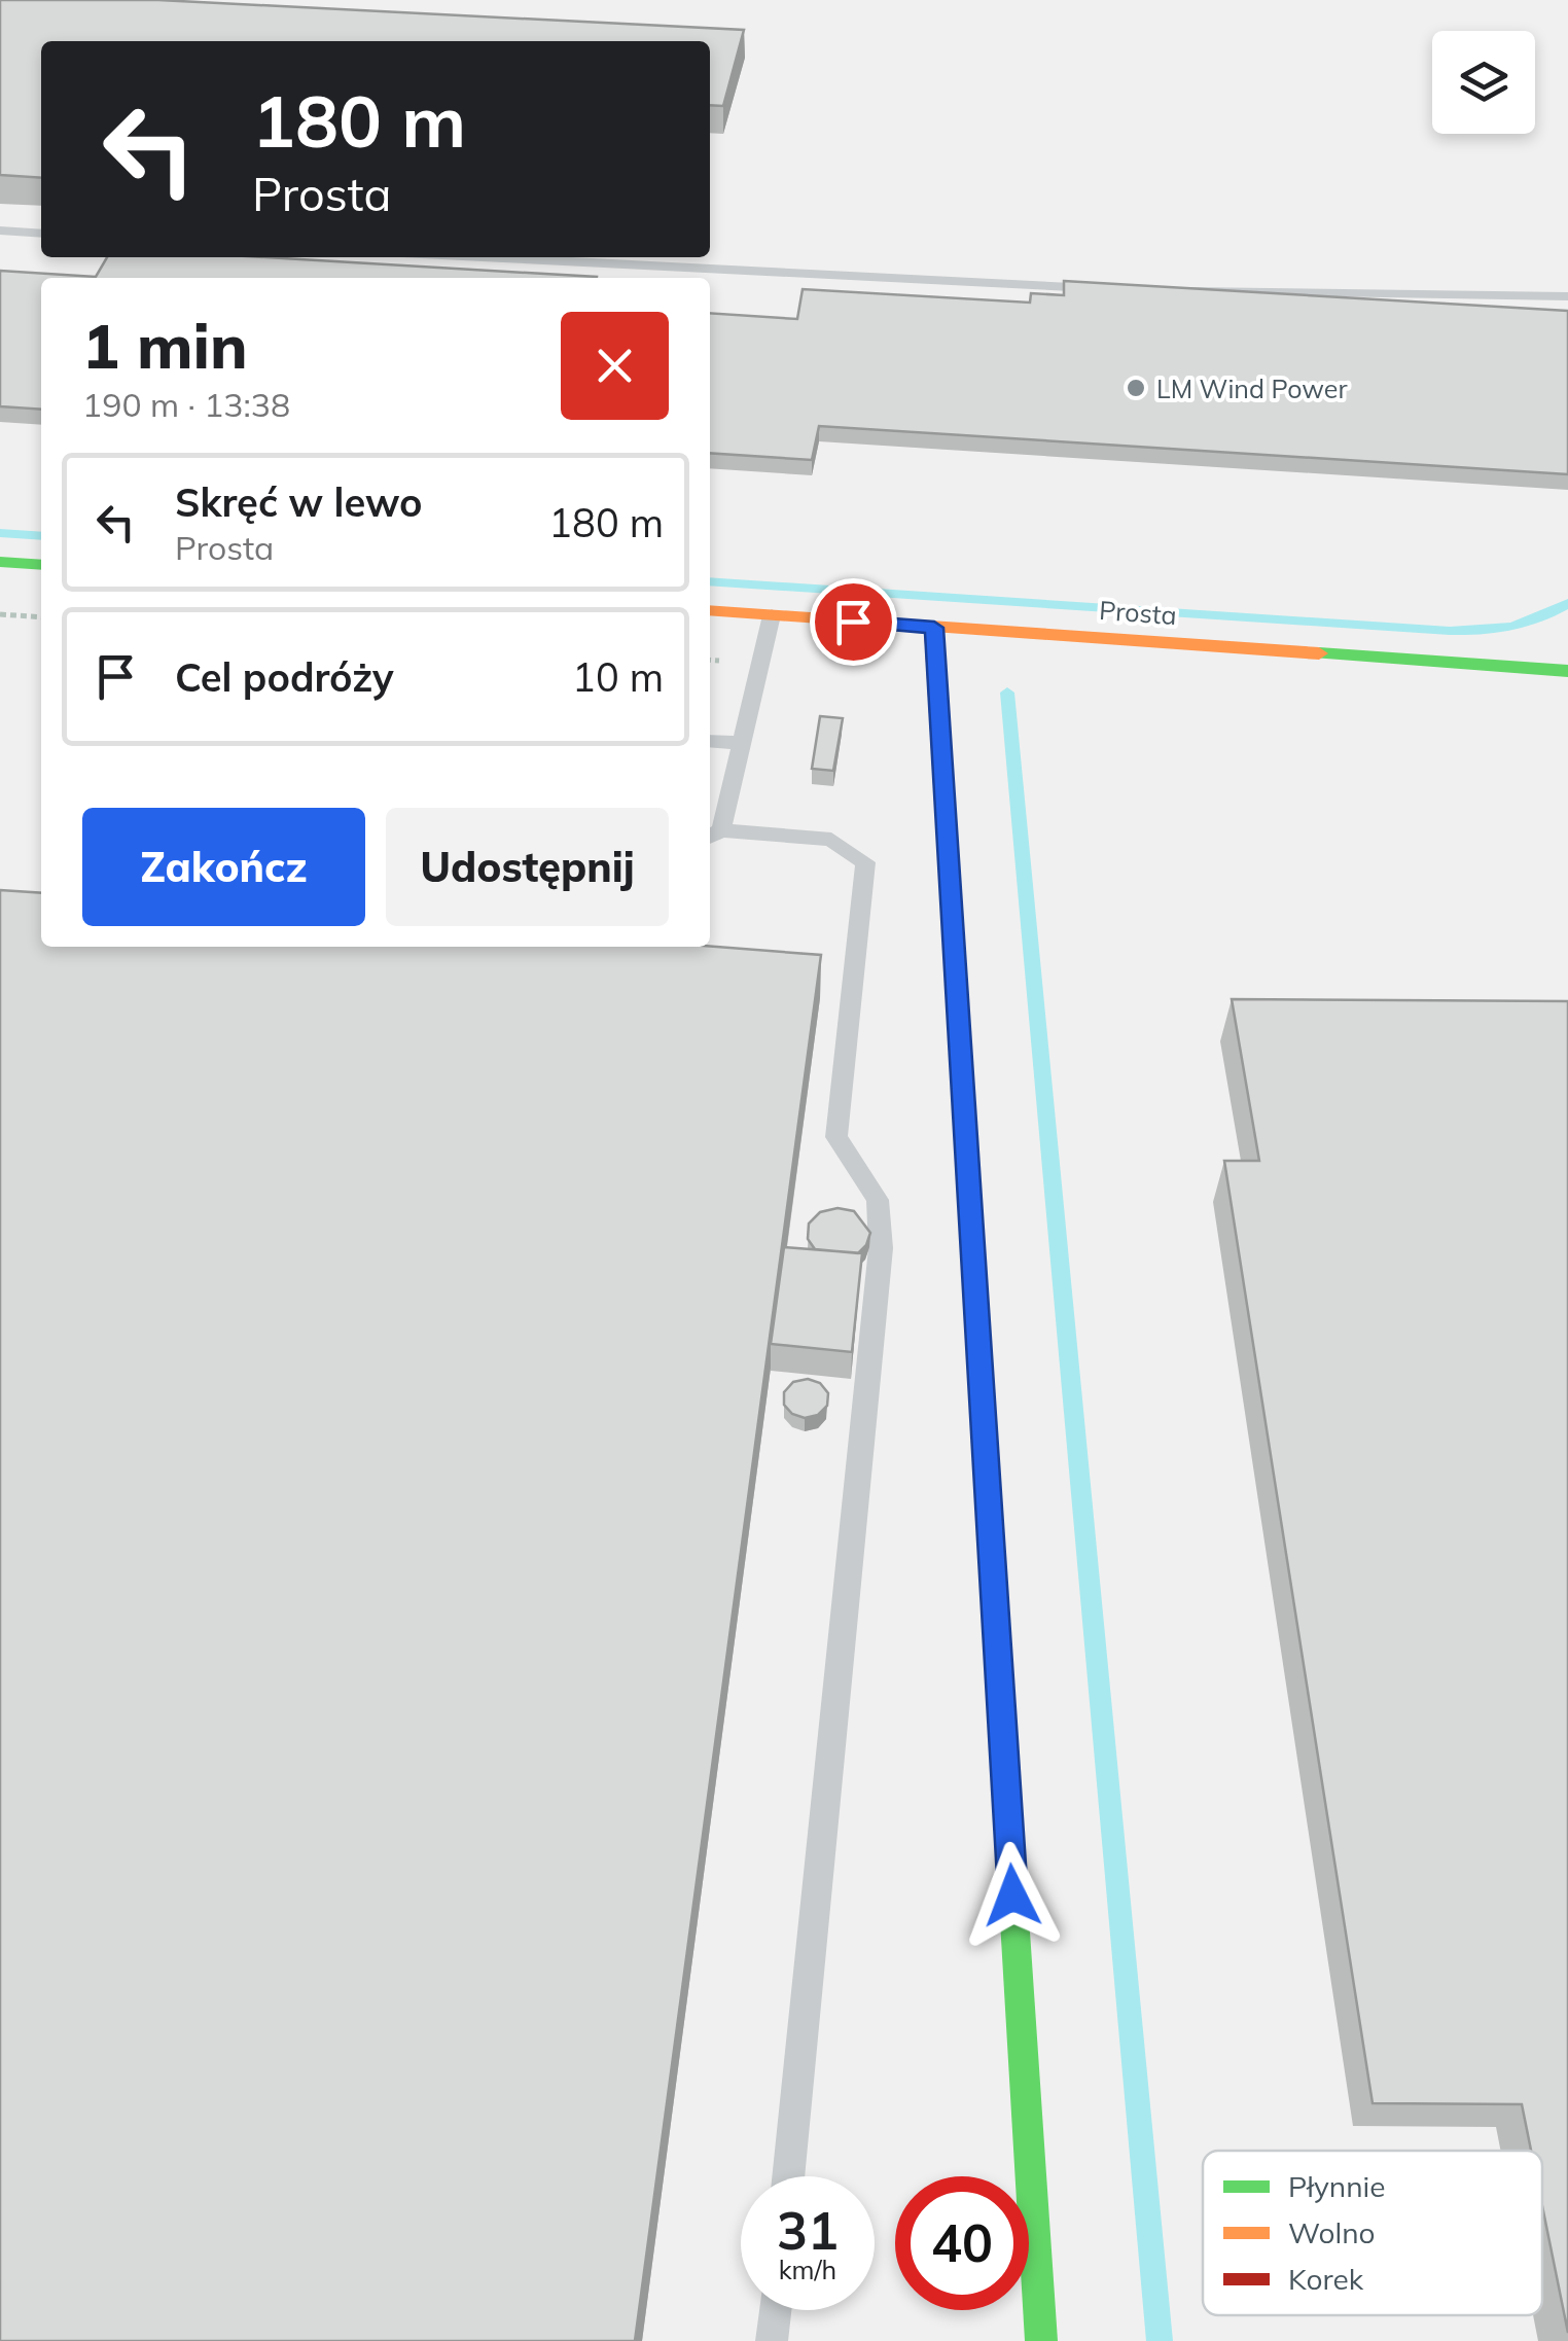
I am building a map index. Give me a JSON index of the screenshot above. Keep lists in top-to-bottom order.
{
  "streets": {
    "street": ["Prosta"]
  },
  "places": ["LM Wind Power"],
  "legend": ["Płynnie", "Wolno", "Korek"],
  "page": {
    "turn": ["180 m", "Prosta"],
    "heading": ["1 min", "190 m · 13:38"],
    "list": [
      {
        "name": "Skręć w lewo",
        "note": "Prosta",
        "value": "180 m"
      },
      {
        "name": "Cel podróży",
        "value": "10 m"
      }
    ],
    "buttons": ["Zakończ", "Udostępnij"],
    "speed": "31 km/h",
    "limit": "40"
  }
}
